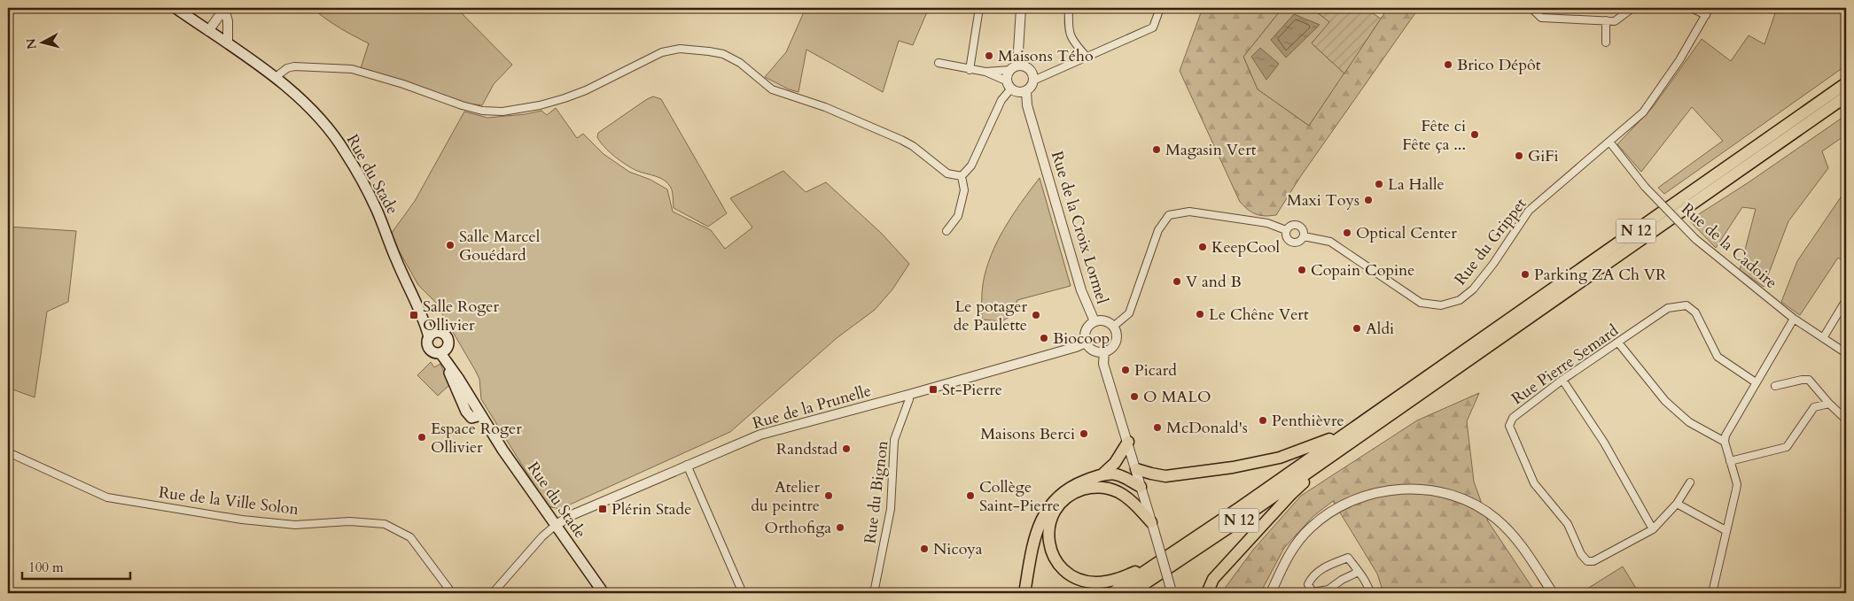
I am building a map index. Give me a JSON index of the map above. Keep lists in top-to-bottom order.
{
  "streets": {
    "highway": ["N 12"],
    "main road": ["Rue du Stade"],
    "street": [
      "Rue de la Croix Lormel",
      "Rue du Grippet",
      "Rue de la Cadoire",
      "Rue Pierre Semard",
      "Rue de la Prunelle",
      "Rue du Bignon",
      "Rue de la Ville Solon"
    ]
  },
  "crossings": [
    ["Rue du Stade", "Rue de la Prunelle"],
    ["Rue de la Croix Lormel", "Rue de la Prunelle"],
    ["Rue du Grippet", "Rue de la Cadoire"],
    ["Rue de la Prunelle", "Rue du Bignon"]
  ],
  "places": {
    "other": [
      "Maisons Tého",
      "Brico Dépôt",
      "Fête ci Fête ça ...",
      "Magasin Vert",
      "GiFi",
      "La Halle",
      "Maxi Toys",
      "Optical Center",
      "Salle Marcel Gouédard",
      "KeepCool",
      "Copain Copine",
      "Parking ZA Ch VR",
      "V and B",
      "Le Chêne Vert",
      "Le potager de Paulette",
      "Aldi",
      "Biocoop",
      "Picard",
      "O MALO",
      "Penthièvre",
      "McDonald's",
      "Maisons Berci",
      "Espace Roger Ollivier",
      "Randstad",
      "Atelier du peintre",
      "Collège Saint-Pierre",
      "Orthofiga",
      "Nicoya"
    ],
    "transit": ["Salle Roger Ollivier", "St-Pierre", "Plérin Stade"]
  },
  "scale_bar": "100 m",
  "north": "left"
}
